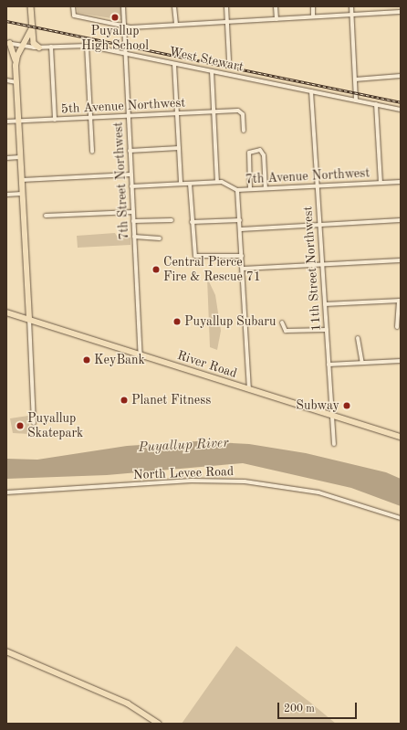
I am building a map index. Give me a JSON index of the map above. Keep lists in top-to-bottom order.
{
  "streets": {
    "main road": ["River Road"],
    "street": [
      "West Stewart",
      "5th Avenue Northwest",
      "7th Avenue Northwest",
      "7th Street Northwest",
      "11th Street Northwest",
      "North Levee Road"
    ]
  },
  "crossings": [
    ["West Stewart", "7th Street Northwest"],
    ["West Stewart", "11th Street Northwest"],
    ["5th Avenue Northwest", "7th Street Northwest"],
    ["7th Avenue Northwest", "7th Street Northwest"],
    ["7th Avenue Northwest", "11th Street Northwest"],
    ["7th Street Northwest", "River Road"],
    ["11th Street Northwest", "River Road"]
  ],
  "water": ["Puyallup River"],
  "places": [
    "Puyallup High School",
    "Central Pierce Fire & Rescue 71",
    "Puyallup Subaru",
    "KeyBank",
    "Planet Fitness",
    "Subway",
    "Puyallup Skatepark"
  ],
  "scale_bar": "200 m"
}
